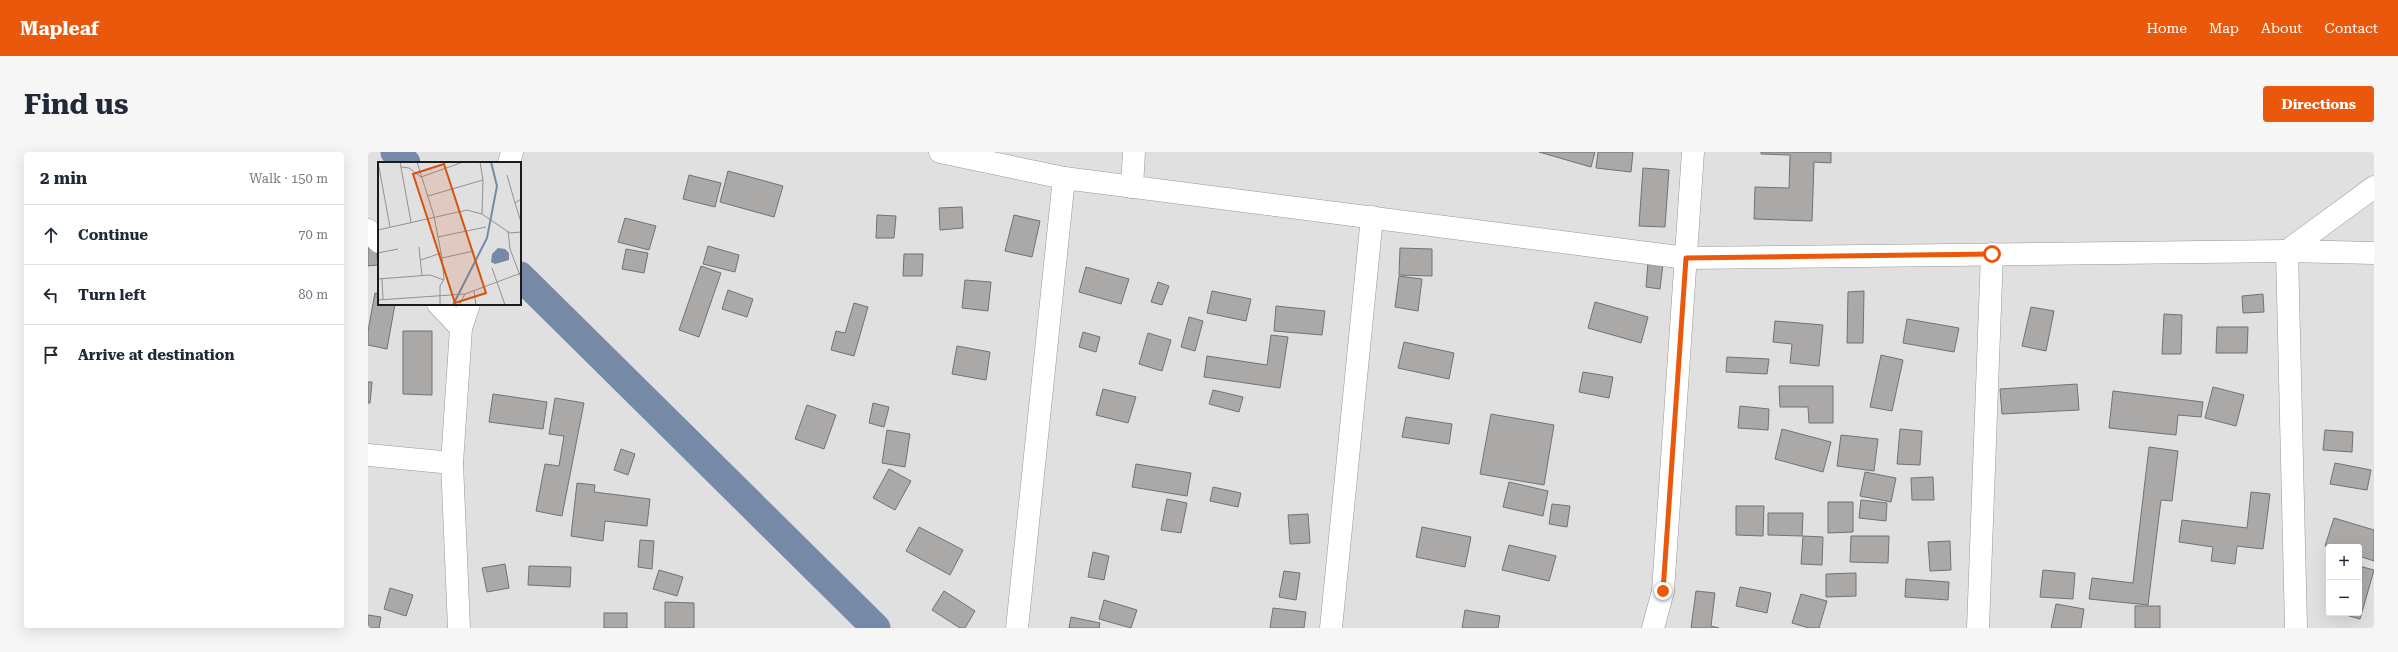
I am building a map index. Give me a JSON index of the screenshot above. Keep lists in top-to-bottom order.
{
  "page": {
    "header": "Mapleaf",
    "nav": [
      "Home",
      "Map",
      "About",
      "Contact"
    ],
    "buttons": "Directions",
    "title": "Find us",
    "heading": ["2 min", "Walk · 150 m"],
    "list": [
      ["Continue", "70 m"],
      ["Turn left", "80 m"],
      "Arrive at destination"
    ],
    "map_buttons": ["+", "−"]
  }
}
